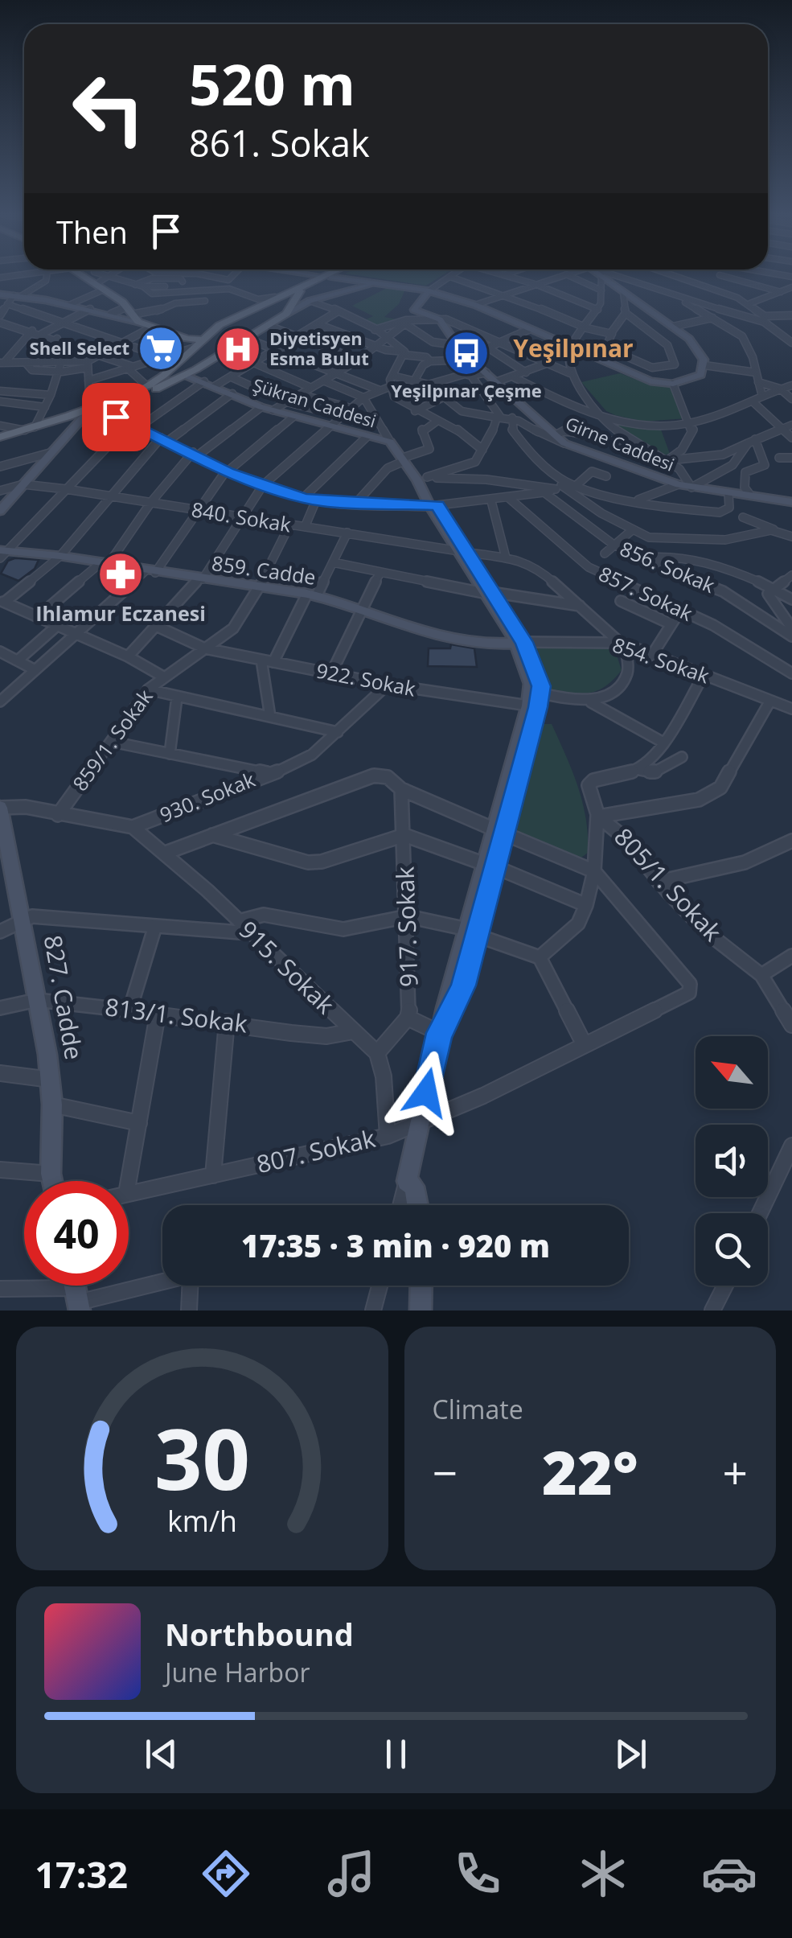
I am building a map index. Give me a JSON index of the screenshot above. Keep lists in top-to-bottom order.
{
  "streets": {
    "street": [
      "Şükran Caddesi",
      "Girne Caddesi",
      "840. Sokak",
      "856. Sokak",
      "859. Cadde",
      "857. Sokak",
      "854. Sokak",
      "922. Sokak",
      "859/1. Sokak",
      "930. Sokak",
      "805/1. Sokak",
      "917. Sokak",
      "915. Sokak",
      "827. Cadde",
      "813/1. Sokak",
      "807. Sokak"
    ]
  },
  "crossings": [
    ["840. Sokak", "854. Sokak"],
    ["840. Sokak", "859/1. Sokak"],
    ["859. Cadde", "854. Sokak"],
    ["859. Cadde", "859/1. Sokak"],
    ["922. Sokak", "859/1. Sokak"],
    ["922. Sokak", "930. Sokak"],
    ["930. Sokak", "915. Sokak"],
    ["915. Sokak", "813/1. Sokak"],
    ["827. Cadde", "813/1. Sokak"]
  ],
  "districts": ["Yeşilpınar"],
  "places": {
    "supermarket": ["Shell Select"],
    "hospital": ["Diyetisyen Esma Bulut"],
    "bus stop": ["Yeşilpınar Çeşme"],
    "pharmacy": ["Ihlamur Eczanesi"]
  },
  "north": "top left",
  "page": {
    "turn": ["520 m", "861. Sokak"],
    "then": "Then",
    "limit": "40",
    "trip": "17:35 · 3 min · 920 m",
    "tile": "Climate",
    "heat": ["−", "22°", "+"],
    "song": ["Northbound", "June Harbor"],
    "tabs": "17:32",
    "gauge": ["30", "km/h"]
  }
}
